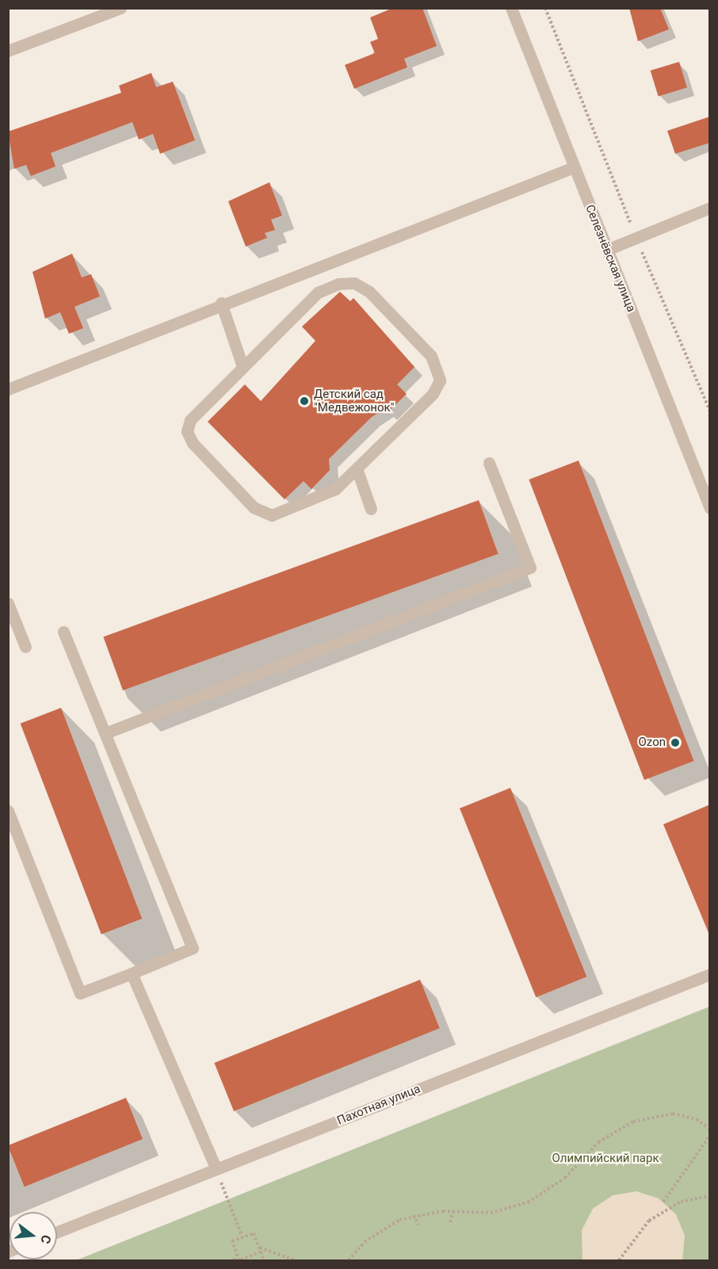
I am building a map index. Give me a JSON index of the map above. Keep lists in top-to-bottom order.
{
  "streets": {
    "street": ["Селезнёвская улица", "Пахотная улица"]
  },
  "parks": ["Олимпийский парк"],
  "places": ["Детский сад \"Медвежонок\"", "Ozon"],
  "north": "right"
}
